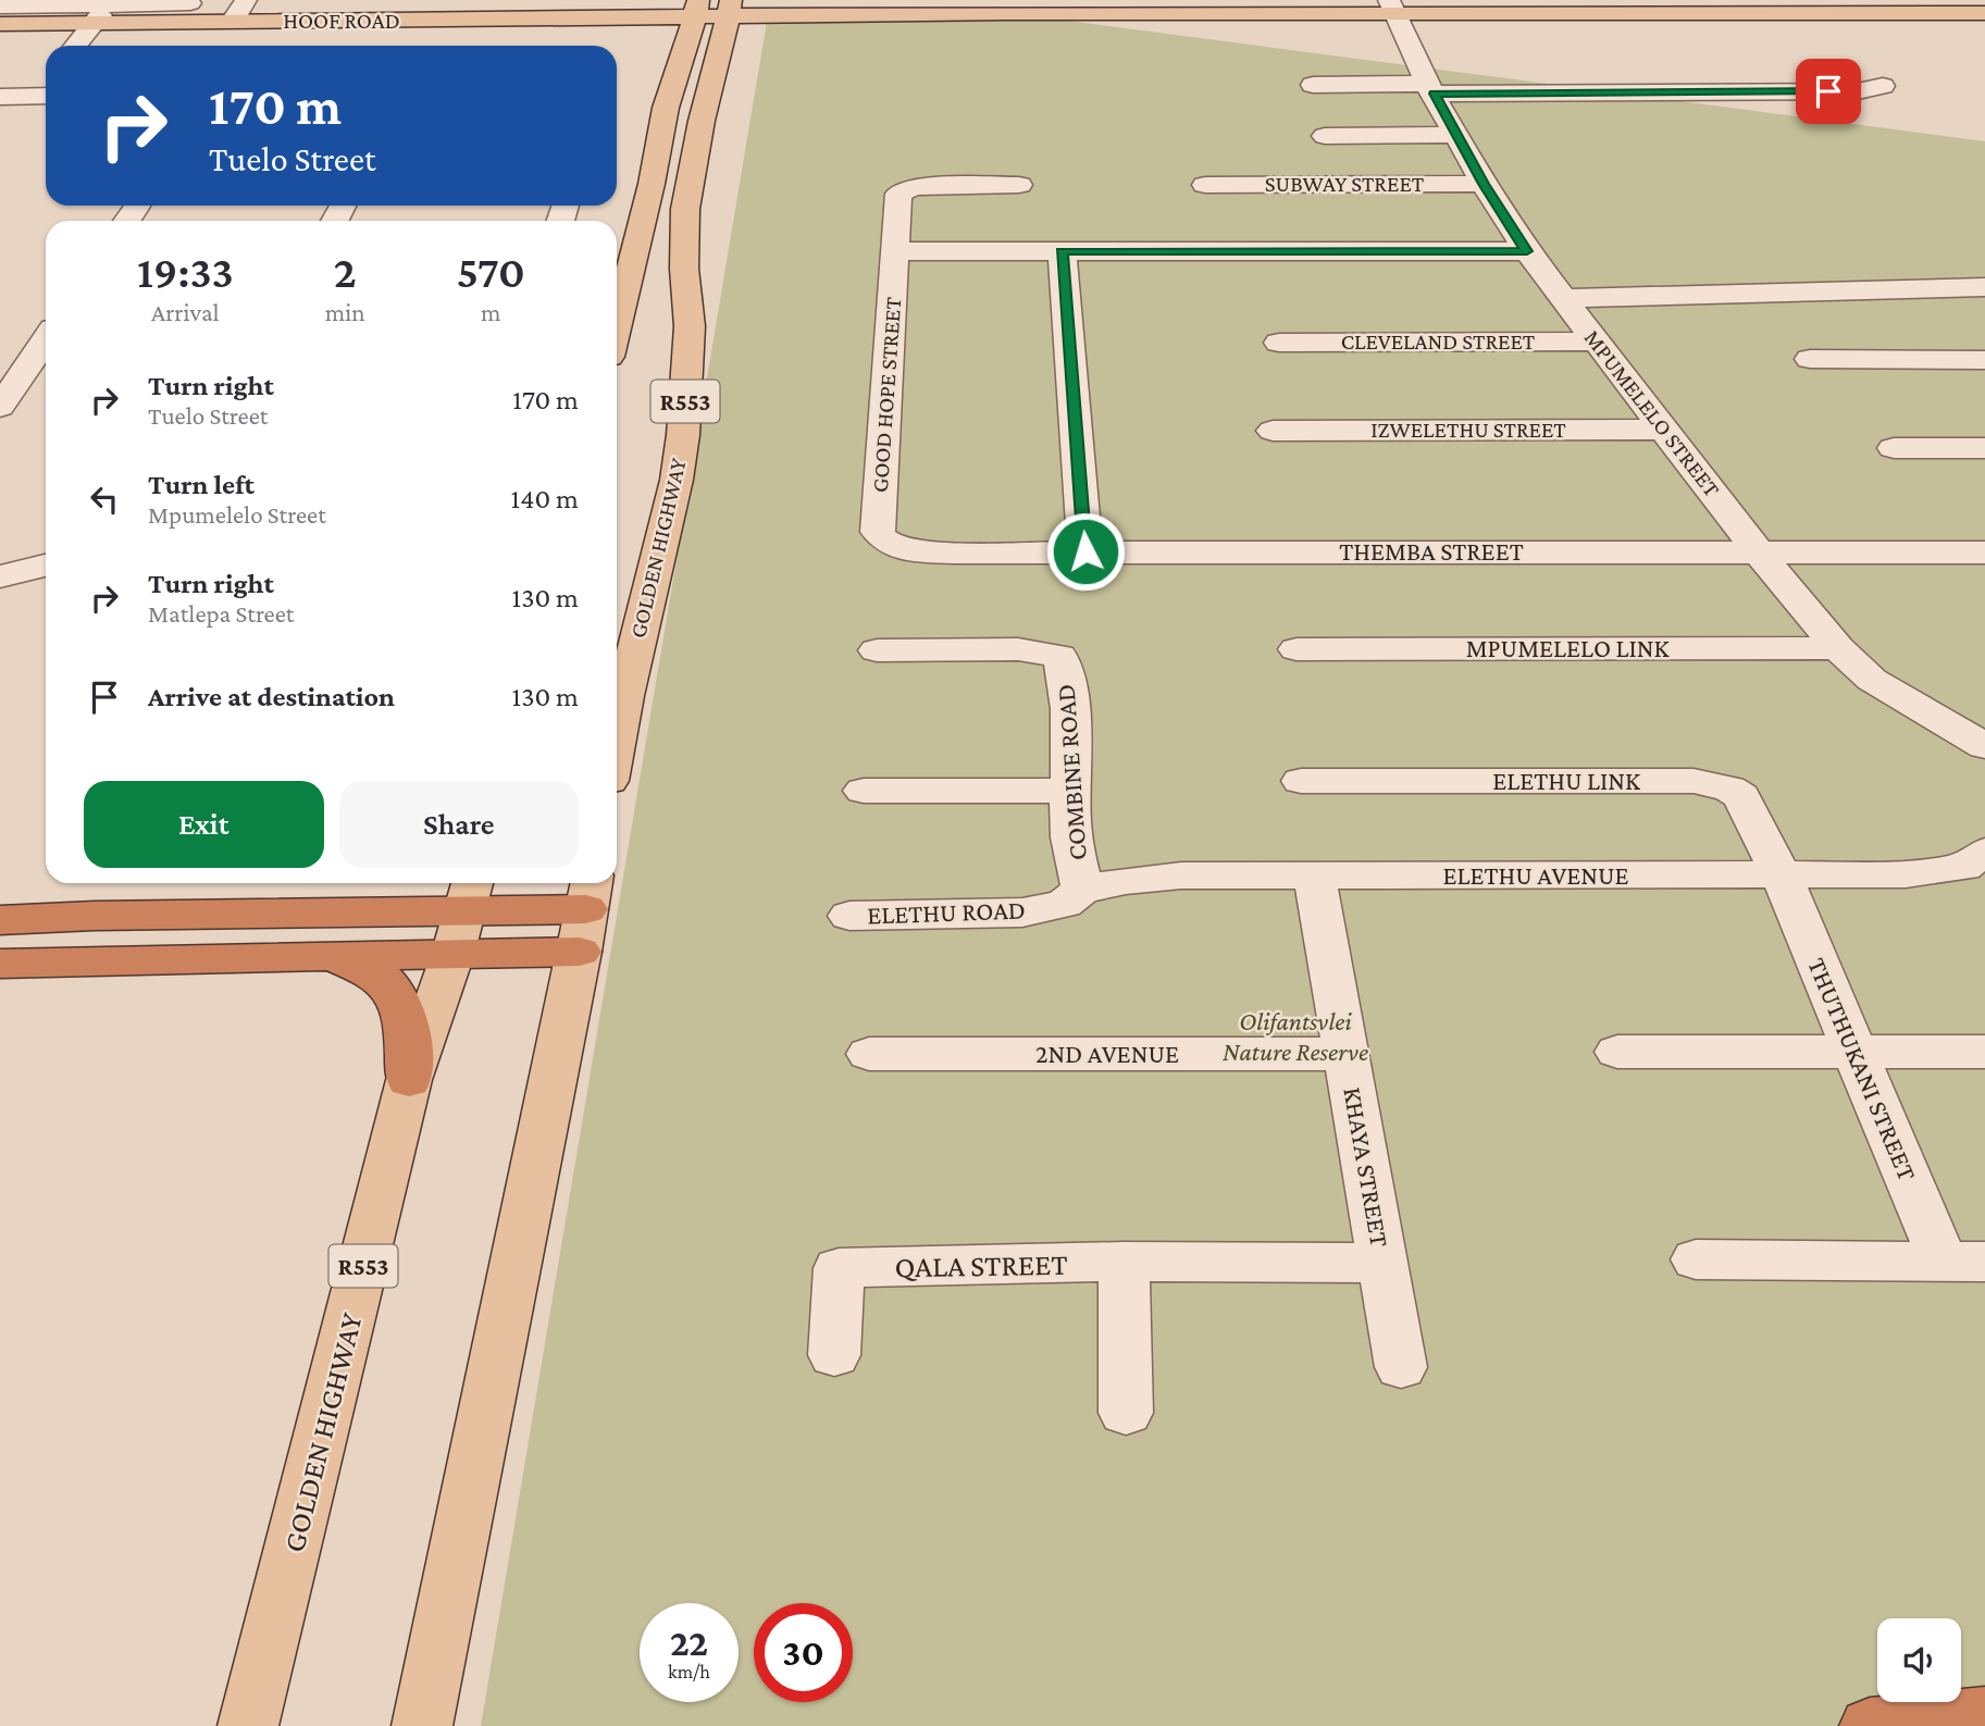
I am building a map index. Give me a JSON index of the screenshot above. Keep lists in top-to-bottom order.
{
  "streets": {
    "main road": ["HOOF ROAD", "R553", "GOLDEN HIGHWAY"],
    "street": [
      "SUBWAY STREET",
      "CLEVELAND STREET",
      "GOOD HOPE STREET",
      "MPUMELELO STREET",
      "IZWELETHU STREET",
      "THEMBA STREET",
      "MPUMELELO LINK",
      "COMBINE ROAD",
      "ELETHU LINK",
      "ELETHU AVENUE",
      "ELETHU ROAD",
      "2ND AVENUE",
      "THUTHUKANI STREET",
      "KHAYA STREET",
      "QALA STREET"
    ]
  },
  "crossings": [
    ["HOOF ROAD", "MPUMELELO STREET"],
    ["HOOF ROAD", "GOLDEN HIGHWAY"],
    ["SUBWAY STREET", "MPUMELELO STREET"],
    ["CLEVELAND STREET", "MPUMELELO STREET"],
    ["GOOD HOPE STREET", "THEMBA STREET"],
    ["MPUMELELO STREET", "IZWELETHU STREET"],
    ["MPUMELELO STREET", "THEMBA STREET"],
    ["MPUMELELO STREET", "MPUMELELO LINK"],
    ["COMBINE ROAD", "ELETHU AVENUE"],
    ["COMBINE ROAD", "ELETHU ROAD"],
    ["ELETHU LINK", "ELETHU AVENUE"],
    ["ELETHU LINK", "THUTHUKANI STREET"],
    ["ELETHU AVENUE", "ELETHU ROAD"],
    ["ELETHU AVENUE", "THUTHUKANI STREET"],
    ["ELETHU AVENUE", "KHAYA STREET"],
    ["2ND AVENUE", "KHAYA STREET"],
    ["KHAYA STREET", "QALA STREET"]
  ],
  "parks": ["Olifantsvlei Nature Reserve"],
  "page": {
    "turn": ["170 m", "Tuelo Street"],
    "eta": [
      "19:33",
      "Arrival",
      "2",
      "min",
      "570",
      "m"
    ],
    "list": [
      {
        "name": "Turn right",
        "note": "Tuelo Street",
        "value": "170 m"
      },
      {
        "name": "Turn left",
        "note": "Mpumelelo Street",
        "value": "140 m"
      },
      {
        "name": "Turn right",
        "note": "Matlepa Street",
        "value": "130 m"
      },
      {
        "name": "Arrive at destination",
        "value": "130 m"
      }
    ],
    "buttons": ["Exit", "Share"],
    "speed": "22 km/h",
    "limit": "30"
  }
}
